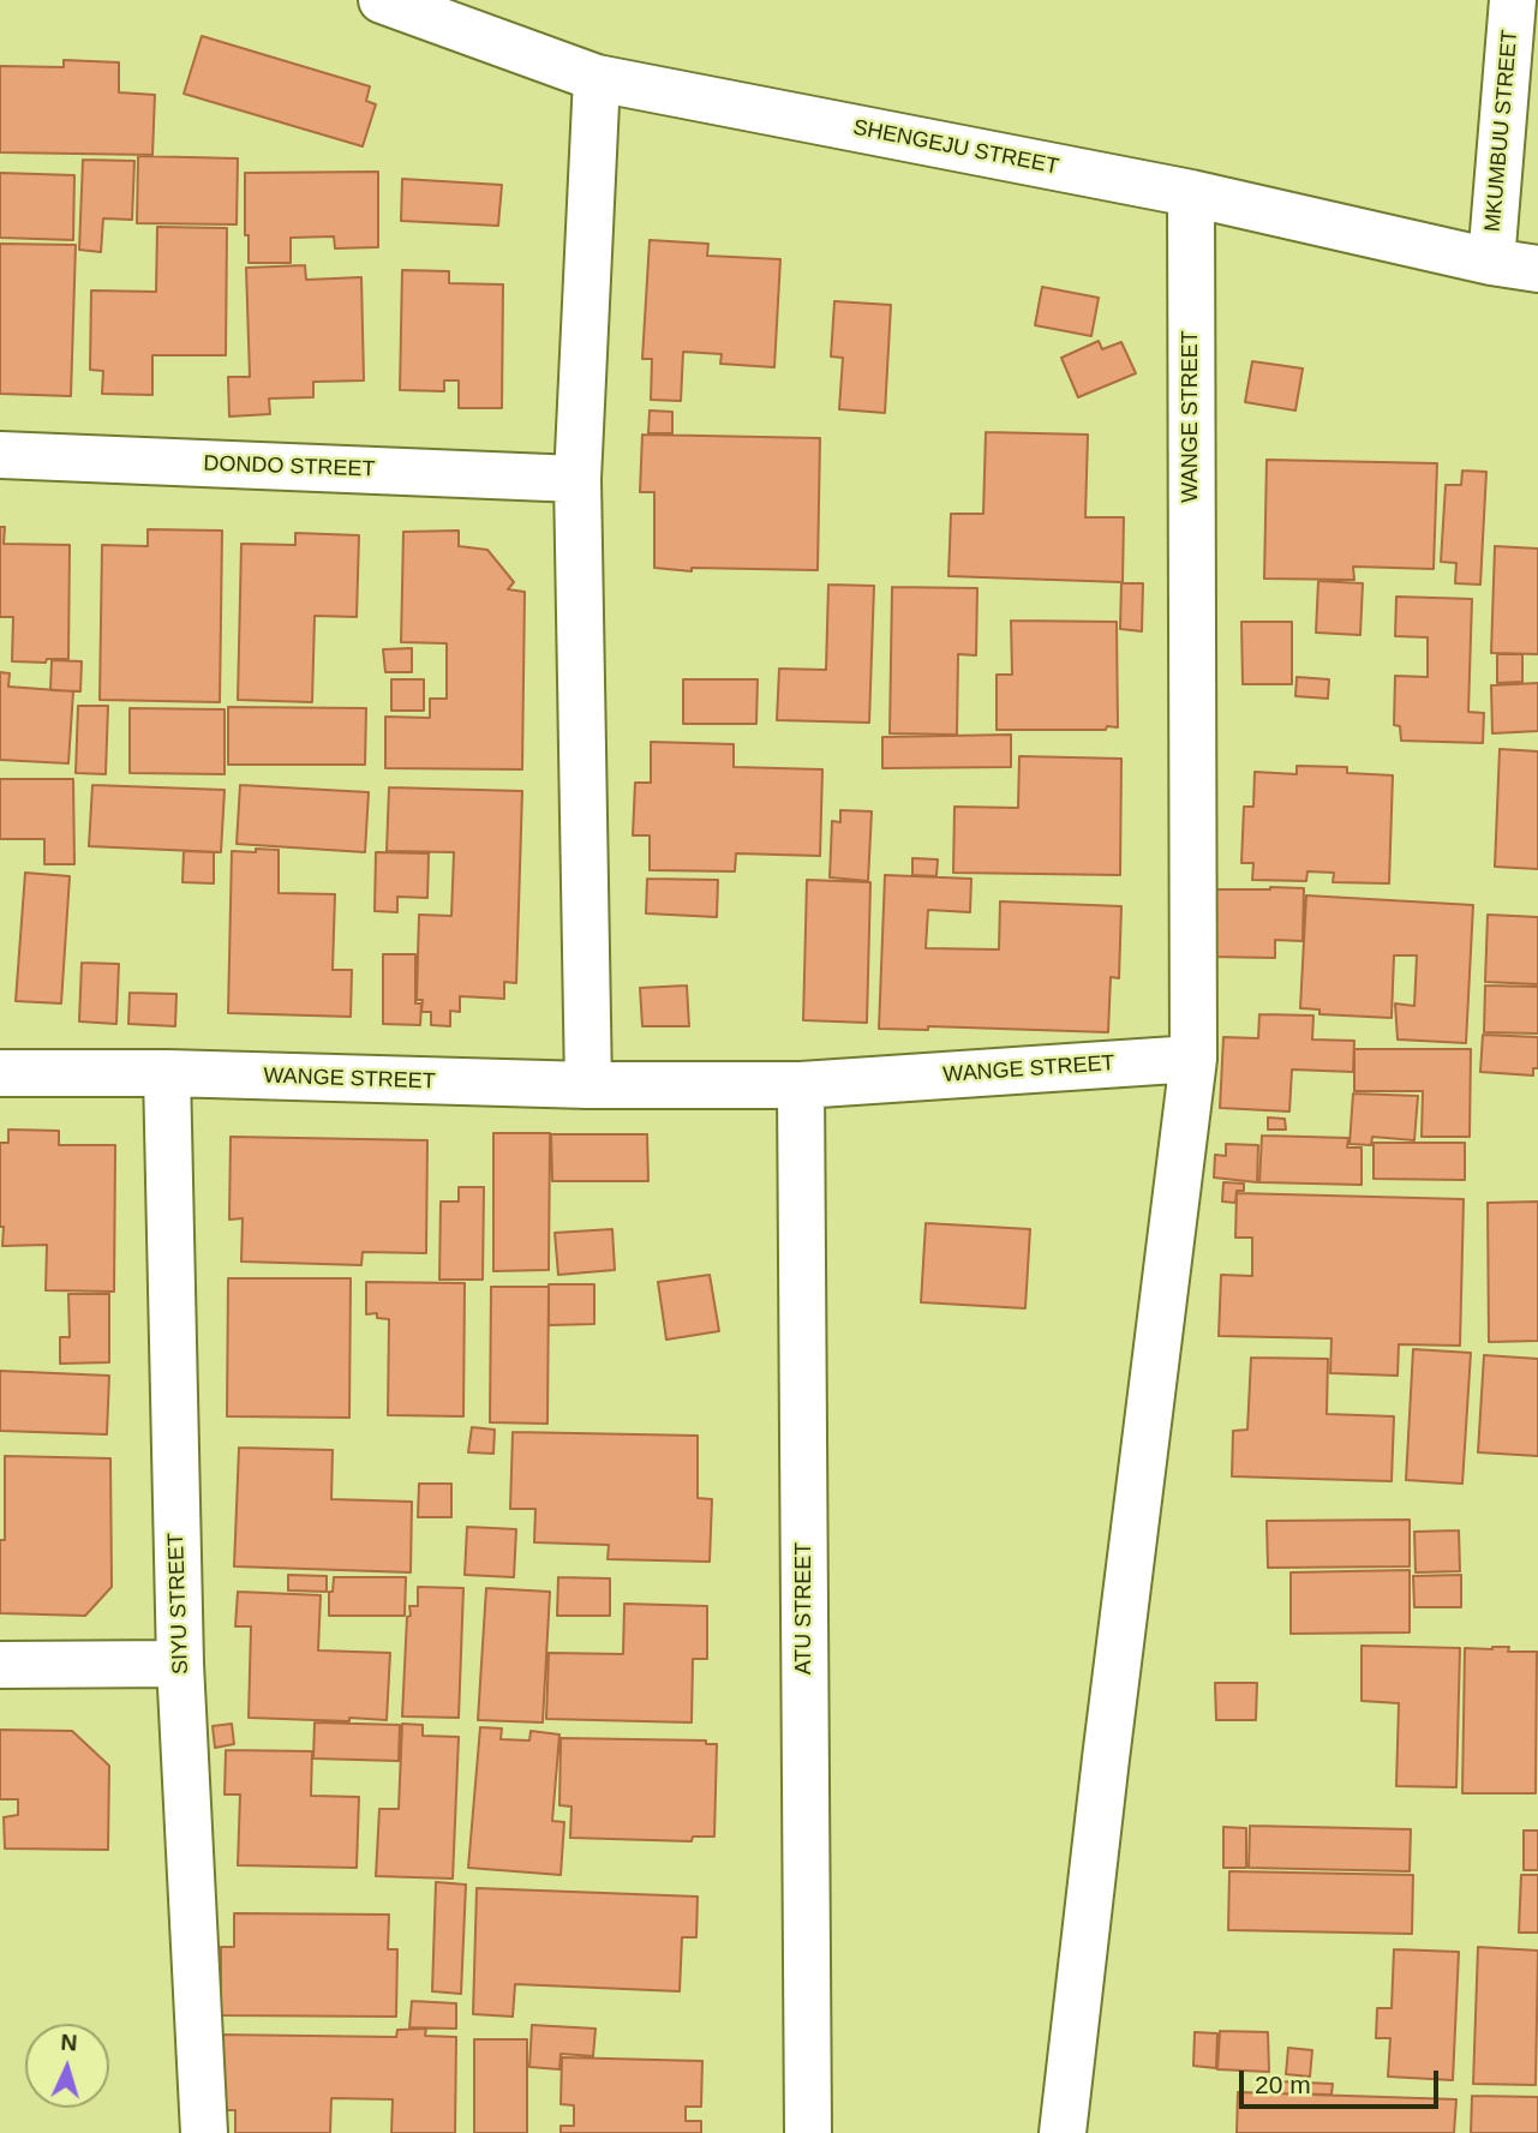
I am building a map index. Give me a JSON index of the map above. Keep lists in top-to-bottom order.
{
  "streets": {
    "street": [
      "MKUMBUU STREET",
      "SHENGEJU STREET",
      "WANGE STREET",
      "DONDO STREET",
      "SIYU STREET",
      "ATU STREET"
    ]
  },
  "crossings": [
    ["MKUMBUU STREET", "SHENGEJU STREET"],
    ["SHENGEJU STREET", "WANGE STREET"],
    ["WANGE STREET", "SIYU STREET"],
    ["WANGE STREET", "ATU STREET"]
  ],
  "scale_bar": "20 m",
  "north": "top"
}
